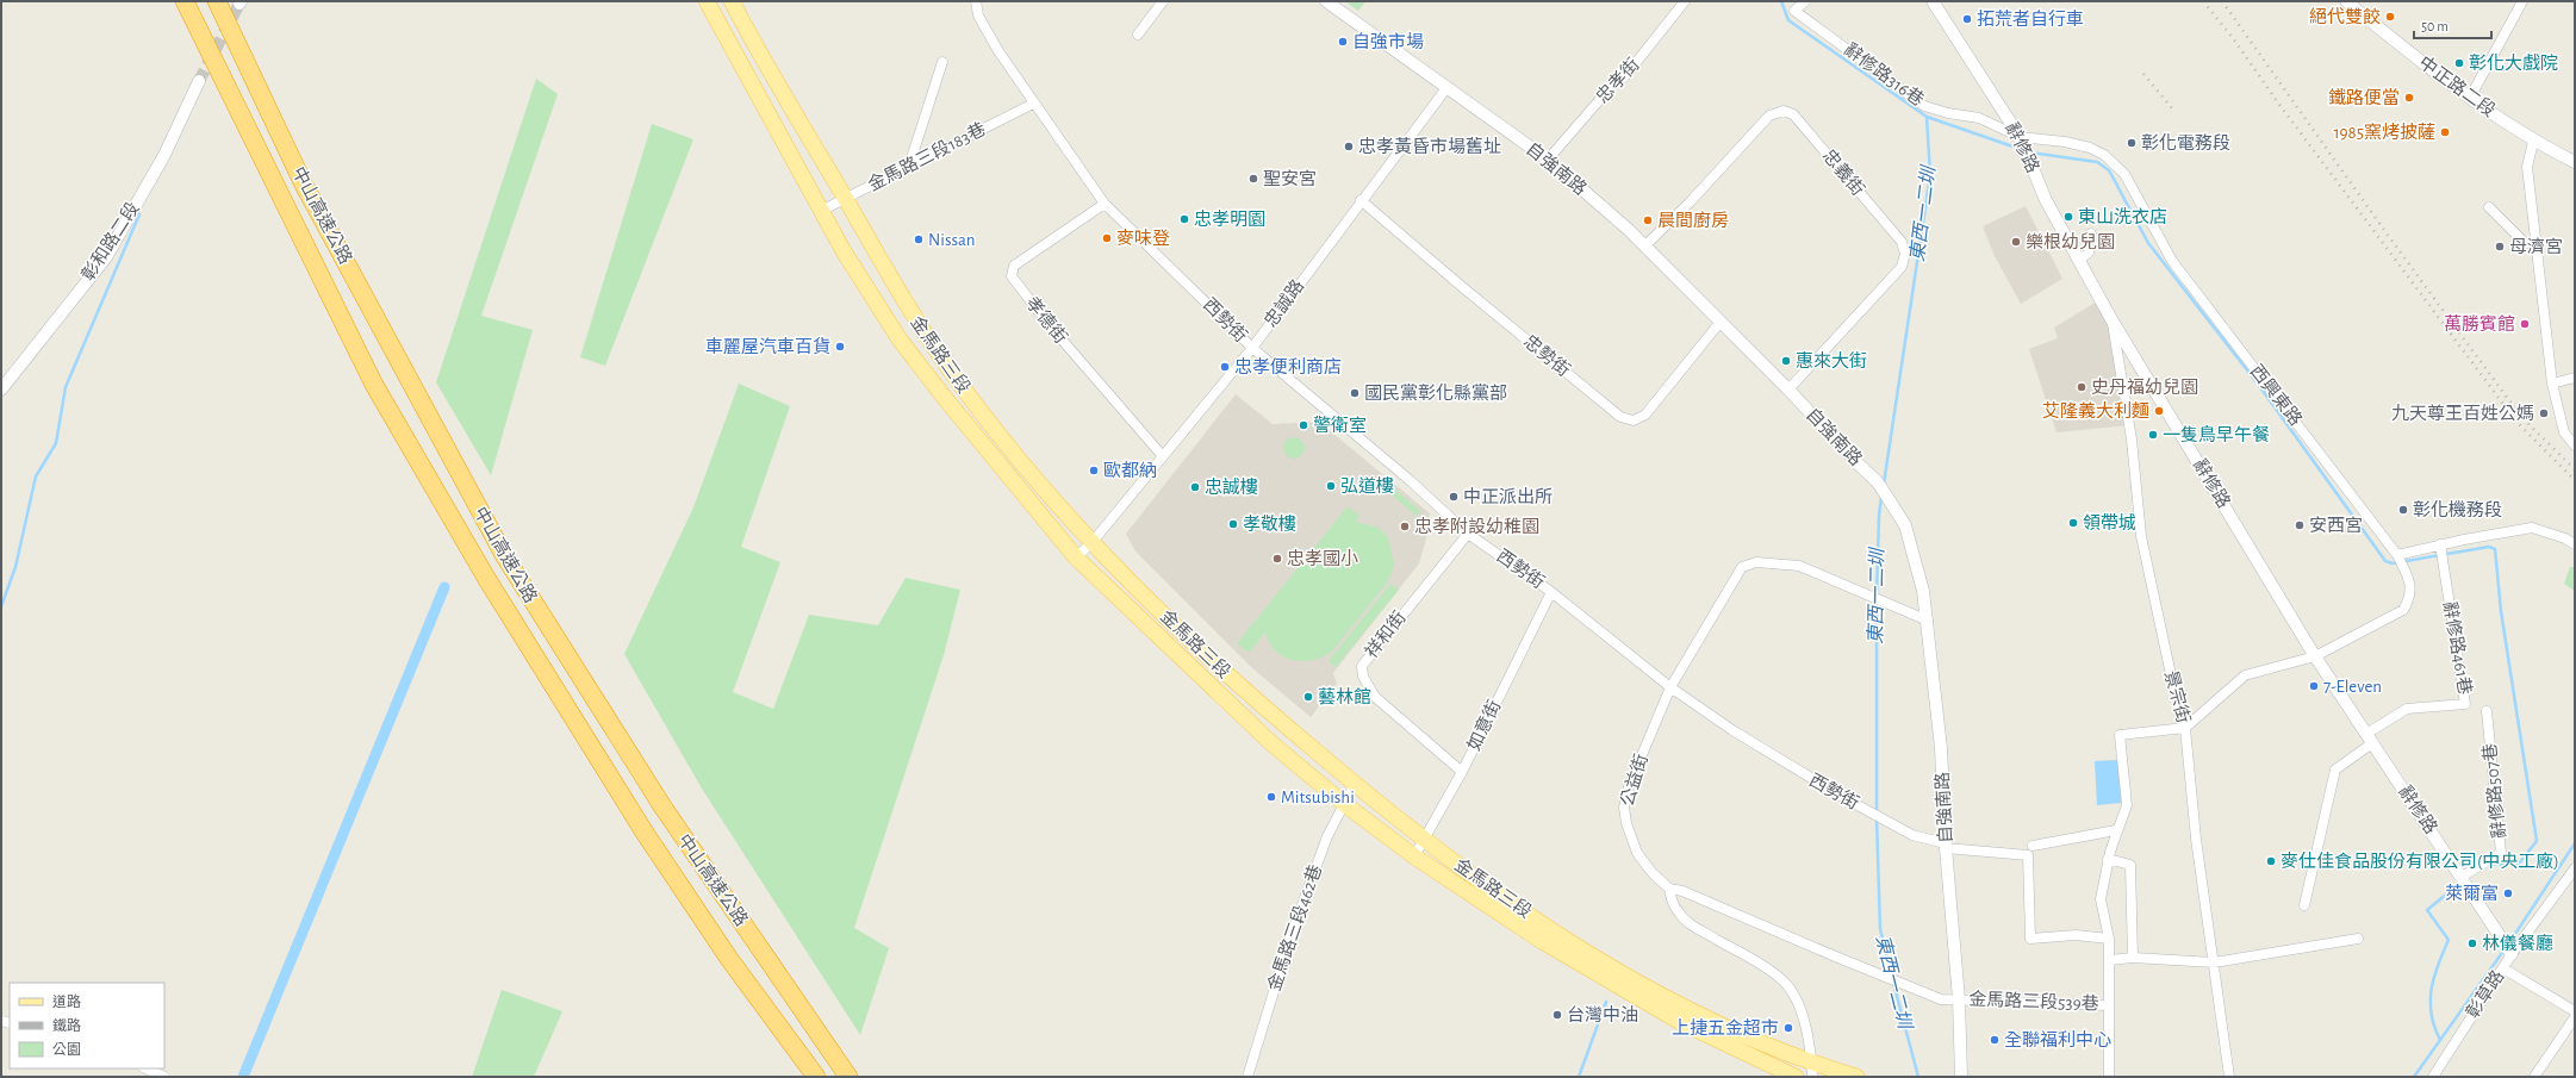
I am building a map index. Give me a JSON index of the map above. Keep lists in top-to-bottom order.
{
  "streets": {
    "highway": ["中山高速公路"],
    "main road": ["金馬路三段"],
    "street": [
      "辭修路316巷",
      "忠孝街",
      "中正路二段",
      "辭修路",
      "金馬路三段183巷",
      "自強南路",
      "忠義街",
      "彰和路二段",
      "忠誠路",
      "孝德街",
      "西勢街",
      "忠勢街",
      "西興東路",
      "祥和街",
      "辭修路461巷",
      "景宗街",
      "如意街",
      "公益街",
      "辭修路507巷",
      "金馬路三段462巷",
      "彰草路",
      "金馬路三段539巷"
    ]
  },
  "crossings": [
    ["辭修路316巷", "辭修路"],
    ["辭修路316巷", "西興東路"],
    ["忠孝街", "自強南路"],
    ["辭修路", "西興東路"],
    ["辭修路", "辭修路461巷"],
    ["辭修路", "景宗街"],
    ["辭修路", "辭修路507巷"],
    ["辭修路", "彰草路"],
    ["金馬路三段183巷", "西勢街"],
    ["金馬路三段183巷", "金馬路三段"],
    ["自強南路", "忠義街"],
    ["自強南路", "忠誠路"],
    ["自強南路", "西勢街"],
    ["自強南路", "忠勢街"],
    ["自強南路", "公益街"],
    ["自強南路", "金馬路三段539巷"],
    ["忠誠路", "孝德街"],
    ["忠誠路", "西勢街"],
    ["忠誠路", "金馬路三段"],
    ["忠誠路", "忠勢街"],
    ["孝德街", "西勢街"],
    ["西勢街", "祥和街"],
    ["西勢街", "如意街"],
    ["西勢街", "公益街"],
    ["西勢街", "金馬路三段539巷"],
    ["金馬路三段", "如意街"],
    ["金馬路三段", "金馬路三段462巷"],
    ["西興東路", "景宗街"],
    ["西興東路", "金馬路三段539巷"],
    ["祥和街", "如意街"],
    ["景宗街", "金馬路三段539巷"],
    ["公益街", "金馬路三段539巷"]
  ],
  "water": ["東西一二圳"],
  "places": [
    "絕代雙餃",
    "拓荒者自行車",
    "自強市場",
    "彰化大戲院",
    "鐵路便當",
    "1985窯烤披薩",
    "彰化電務段",
    "忠孝黃昏市場舊址",
    "聖安宮",
    "東山洗衣店",
    "忠孝明園",
    "晨間廚房",
    "麥味登",
    "Nissan",
    "樂根幼兒園",
    "母濟宮",
    "萬勝賓館",
    "車麗屋汽車百貨",
    "惠來大街",
    "忠孝便利商店",
    "史丹福幼兒園",
    "國民黨彰化縣黨部",
    "艾隆義大利麵",
    "九天尊王百姓公媽",
    "警衛室",
    "一隻鳥早午餐",
    "歐都納",
    "弘道樓",
    "忠誠樓",
    "中正派出所",
    "彰化機務段",
    "領帶城",
    "孝敬樓",
    "安西宮",
    "忠孝附設幼稚園",
    "忠孝國小",
    "7-Eleven",
    "藝林館",
    "Mitsubishi",
    "麥仕佳食品股份有限公司(中央工廠)",
    "萊爾富",
    "林儀餐廳",
    "台灣中油",
    "上捷五金超市",
    "全聯福利中心"
  ],
  "legend": ["道路", "鐵路", "公園"],
  "scale_bar": "50 m"
}
